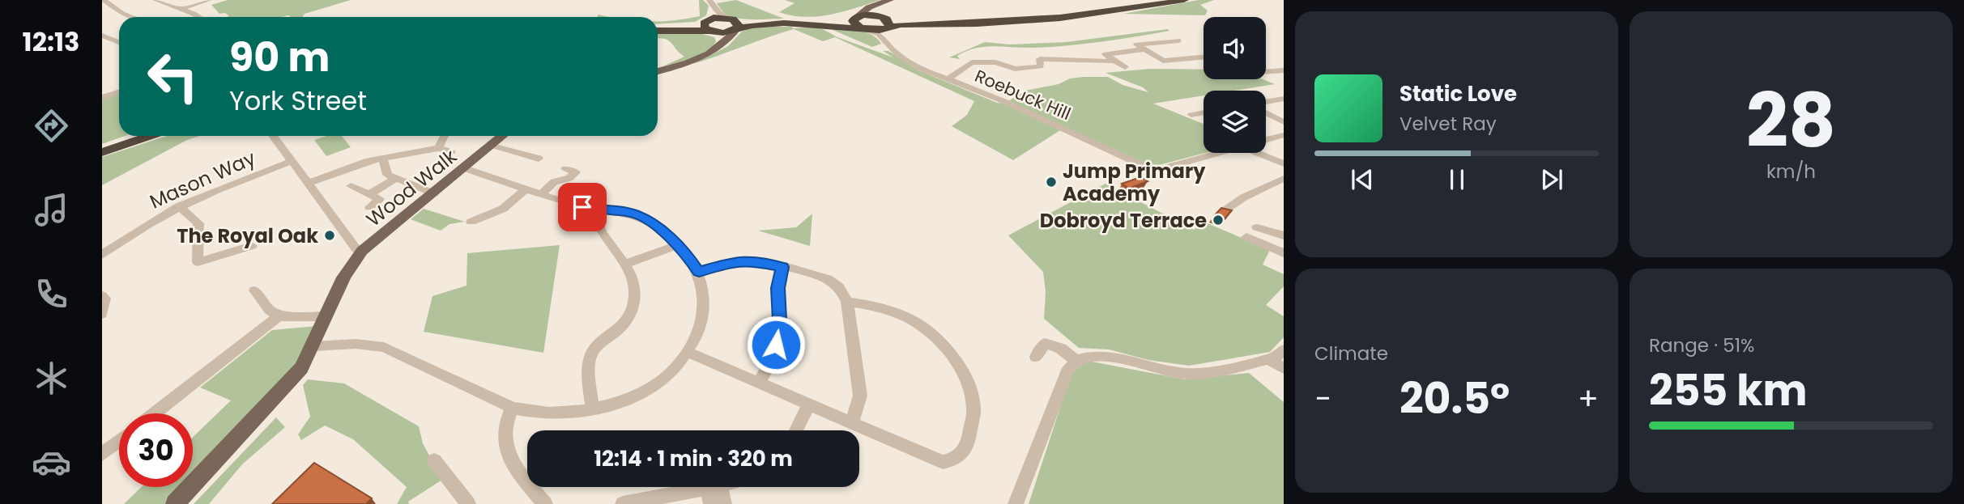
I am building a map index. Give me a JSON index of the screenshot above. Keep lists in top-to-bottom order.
{
  "streets": {
    "main road": ["Wood Walk"],
    "street": ["Roebuck Hill", "Mason Way"]
  },
  "places": ["Jump Primary Academy", "Dobroyd Terrace", "The Royal Oak"],
  "page": {
    "tabs": "12:13",
    "tile": [
      ["28", "km/h"],
      "Climate",
      ["Range · 51%", "255 km"]
    ],
    "turn": ["90 m", "York Street"],
    "song": ["Static Love", "Velvet Ray"],
    "heat": ["−", "20.5°", "+"],
    "limit": "30",
    "trip": "12:14 · 1 min · 320 m"
  }
}
